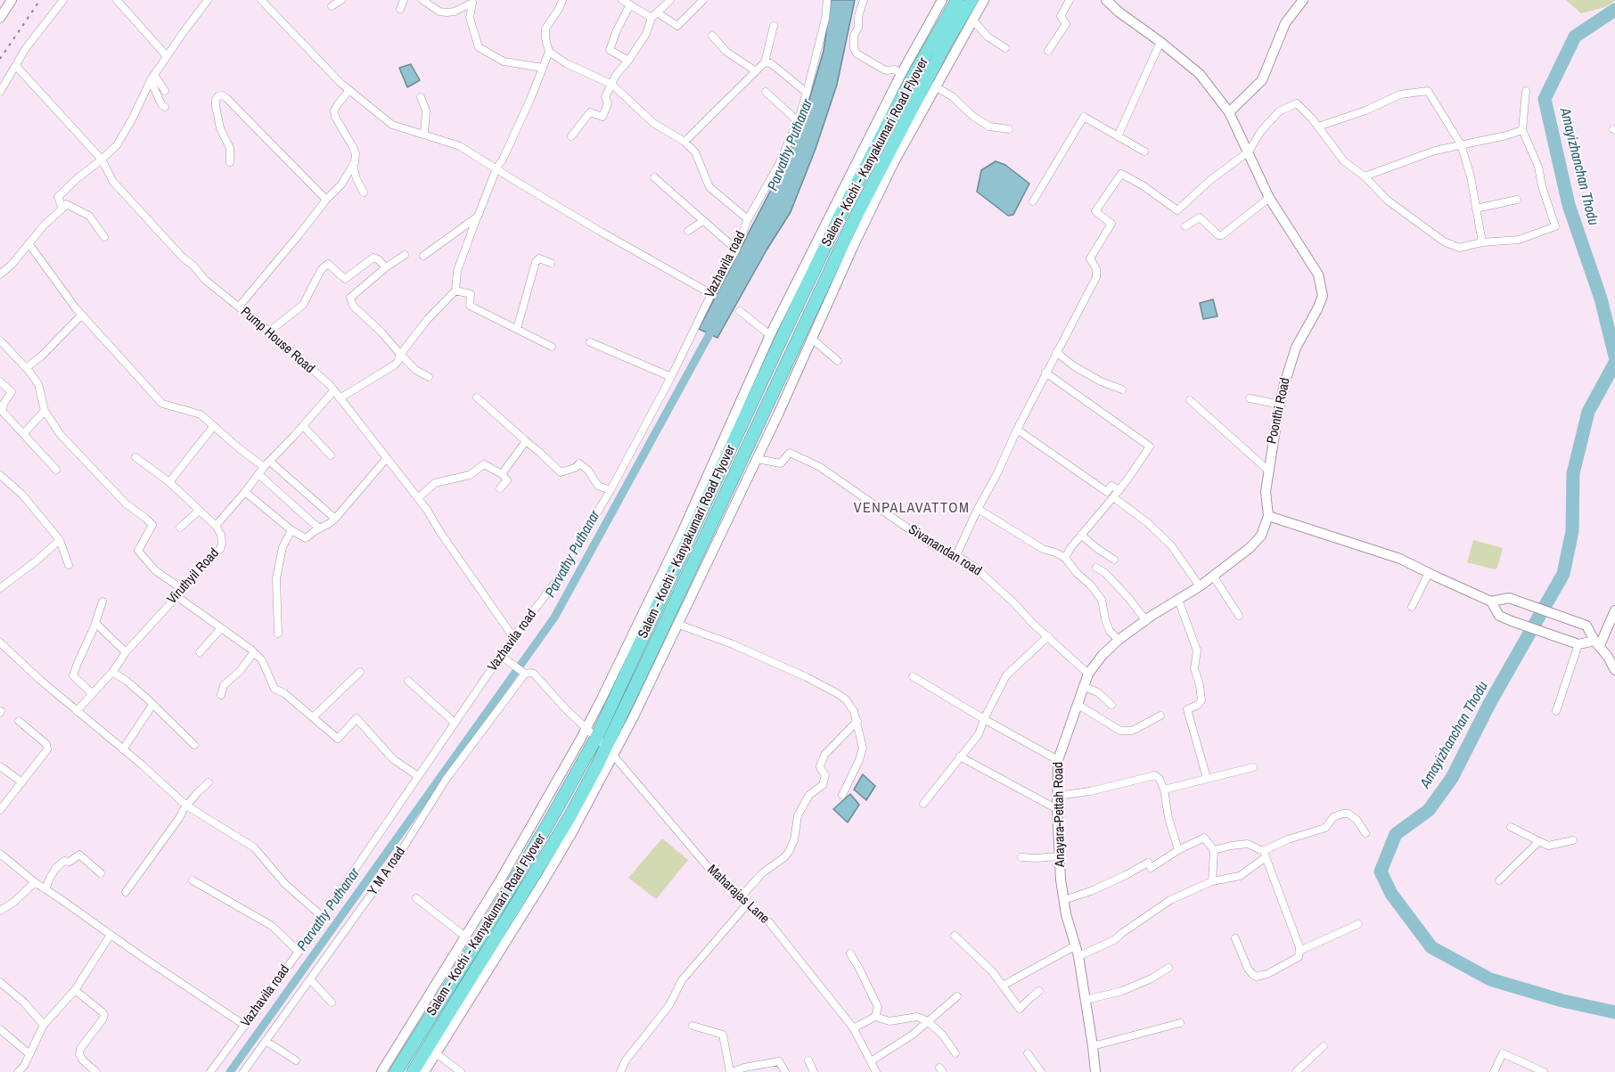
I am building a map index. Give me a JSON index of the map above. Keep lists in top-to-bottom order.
{
  "streets": {
    "highway": ["Salem - Kochi - Kanyakumari Road Flyover"],
    "street": [
      "Vazhavila road",
      "Pump House Road",
      "Poonthi Road",
      "Sivanandan road",
      "Viruthyil Road",
      "Anayara-Pettah Road",
      "Y M A road",
      "Maharajas Lane"
    ]
  },
  "crossings": [
    ["Salem - Kochi - Kanyakumari Road Flyover", "Maharajas Lane"],
    ["Vazhavila road", "Pump House Road"],
    ["Vazhavila road", "Maharajas Lane"],
    ["Poonthi Road", "Anayara-Pettah Road"],
    ["Sivanandan road", "Anayara-Pettah Road"],
    ["Y M A road", "Maharajas Lane"]
  ],
  "districts": ["VENPALAVATTOM"],
  "water": ["Parvathy Puthanar", "Amayizhanchan Thodu"]
}
